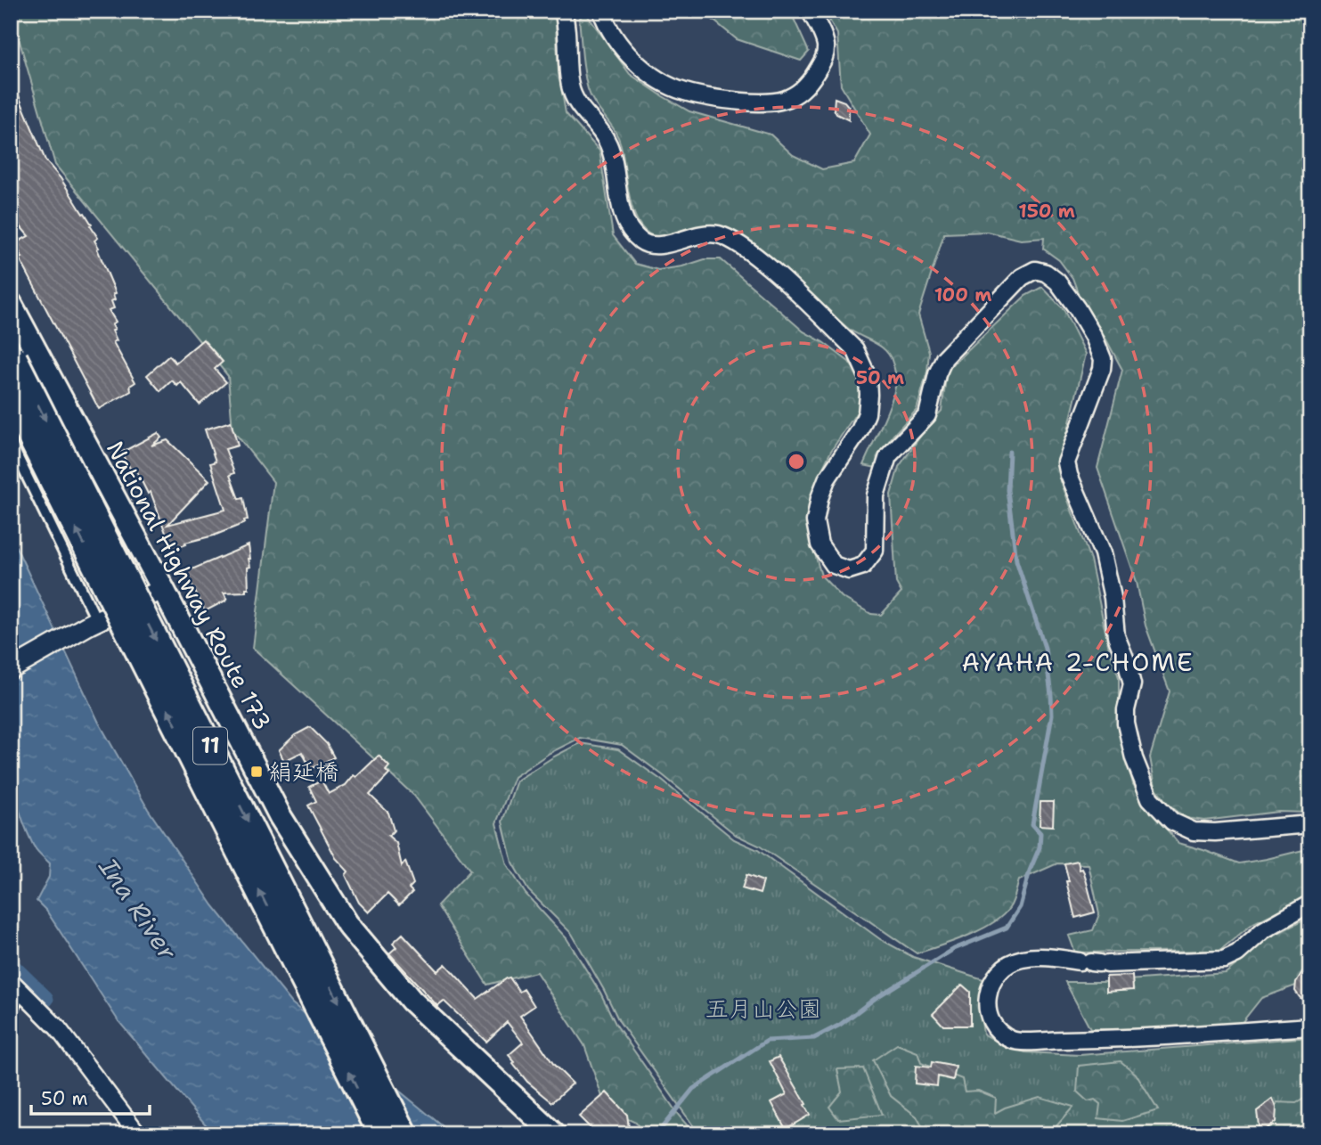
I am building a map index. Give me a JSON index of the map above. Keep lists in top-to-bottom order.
{
  "streets": {
    "highway": ["National Highway Route 173", "11"]
  },
  "districts": ["AYAHA 2-CHOME"],
  "water": ["Ina River"],
  "parks": ["五月山公園"],
  "places": {
    "transit": ["絹延橋"]
  },
  "scale_bar": "50 m",
  "rings": ["150 m", "100 m", "50 m"]
}
